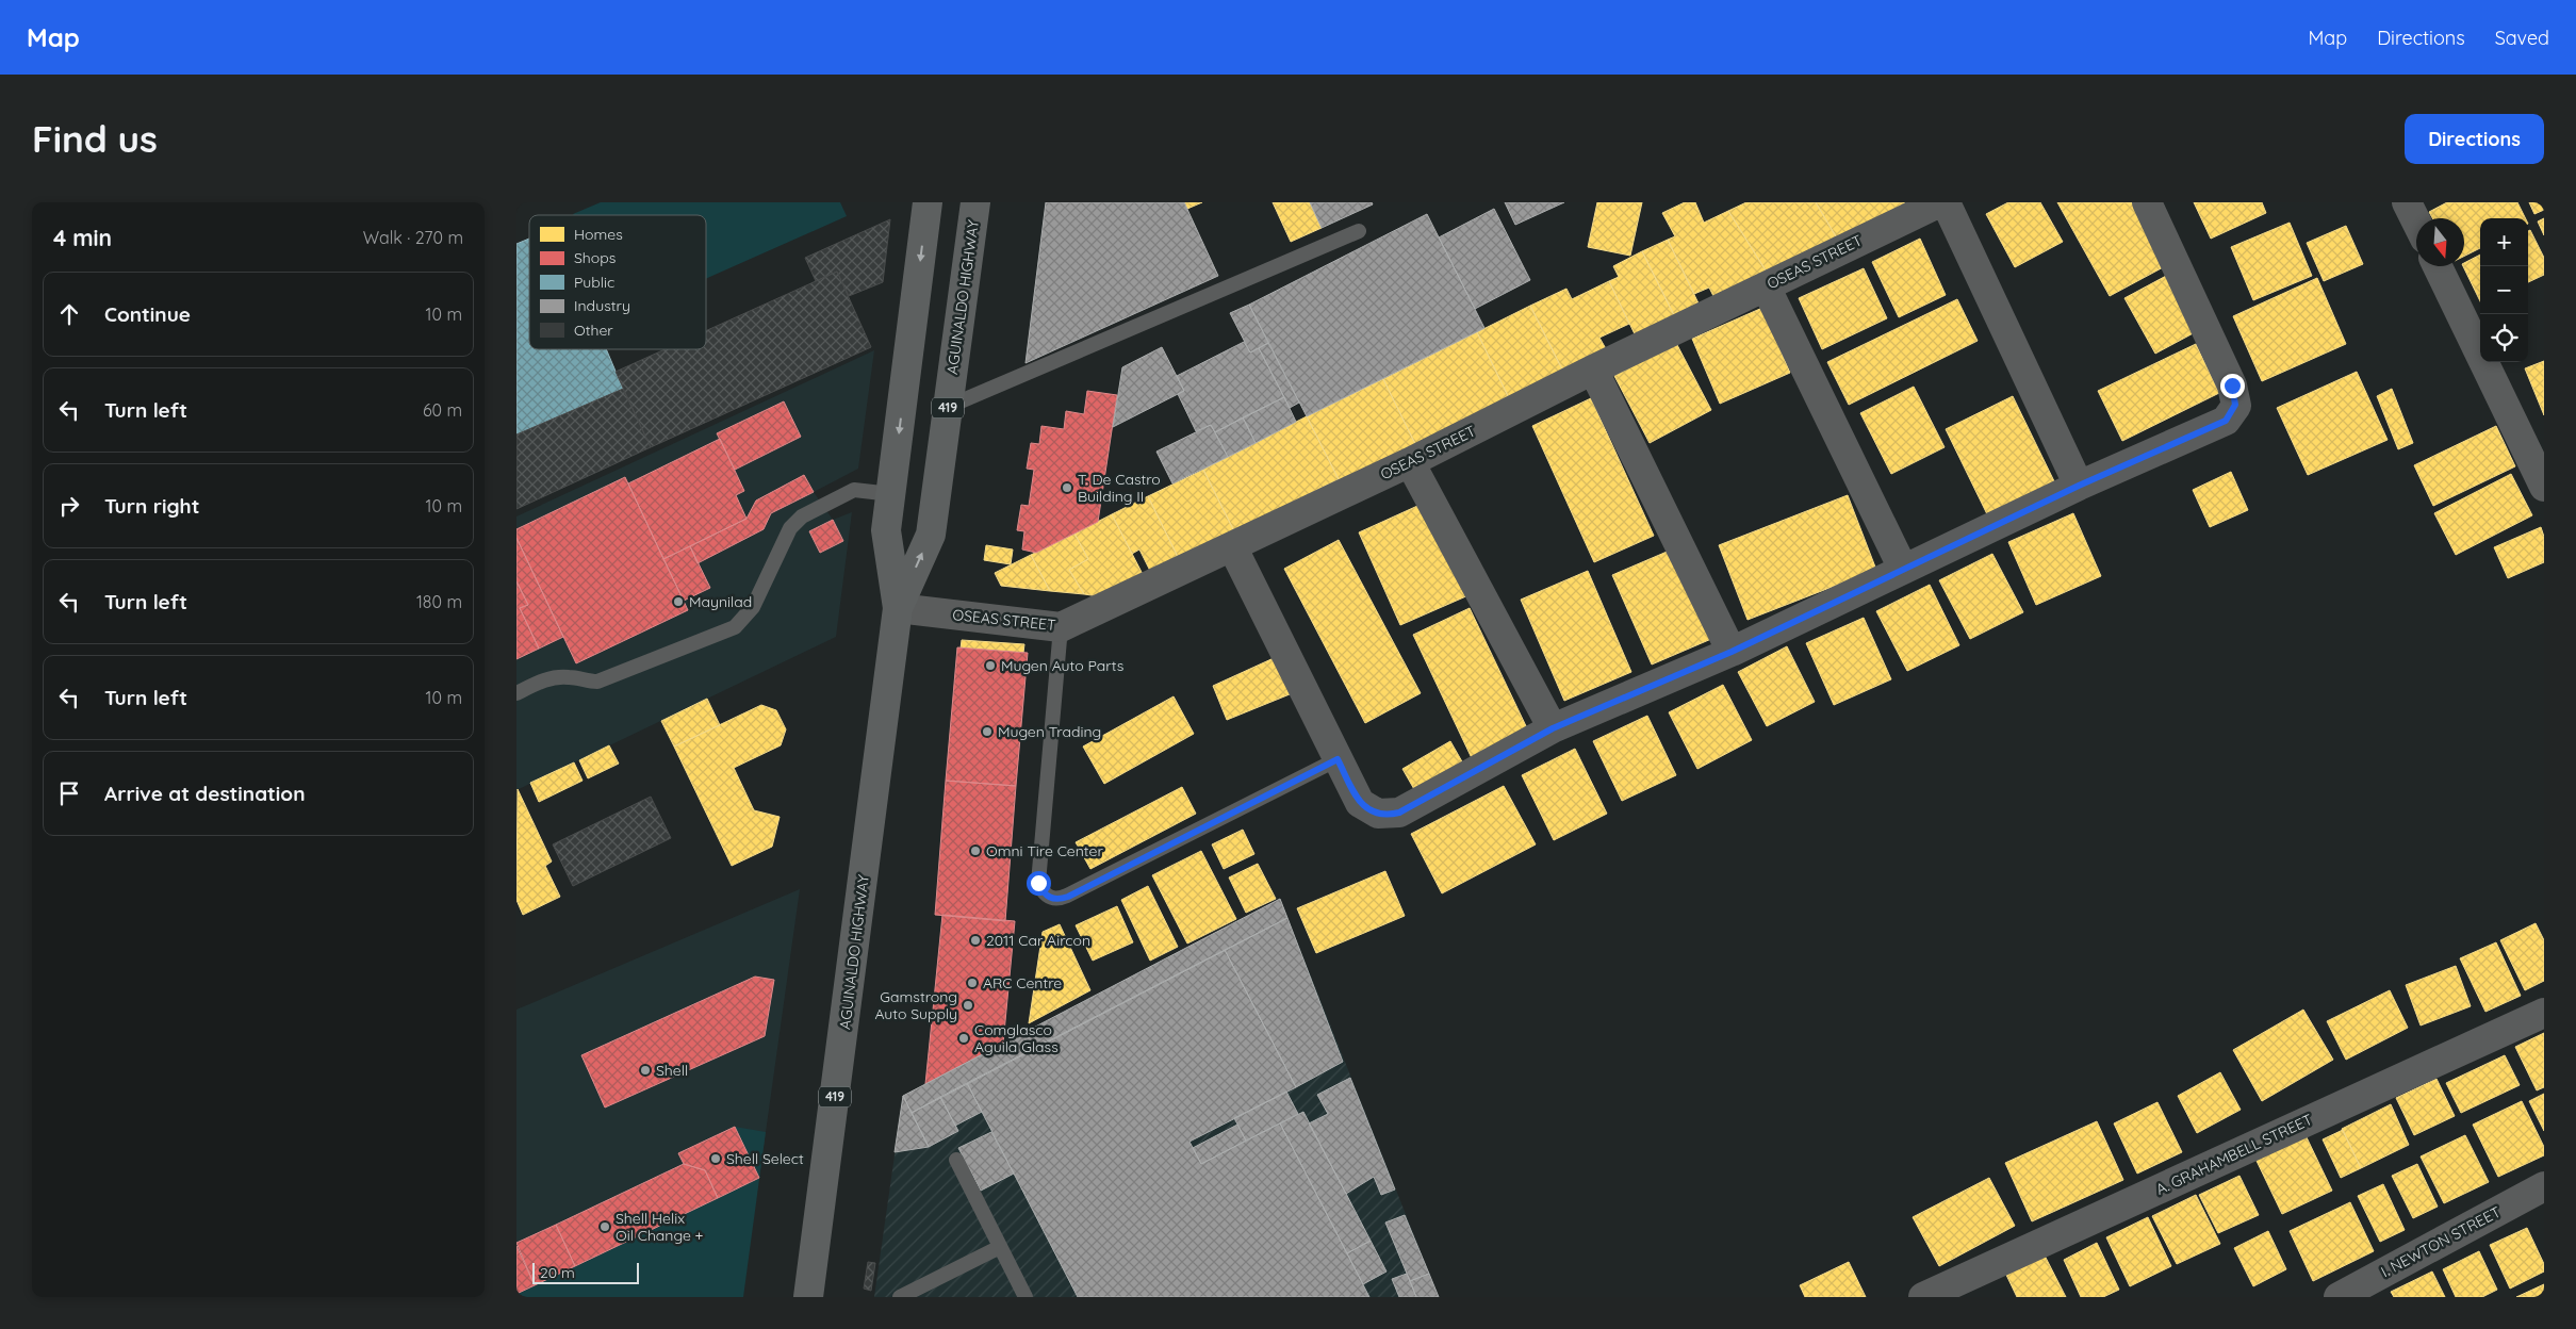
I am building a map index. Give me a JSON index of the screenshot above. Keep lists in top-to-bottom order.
{
  "streets": {
    "highway": ["AGUINALDO HIGHWAY", "419"],
    "street": ["OSEAS STREET", "A. GRAHAMBELL STREET", "I. NEWTON STREET"]
  },
  "crossings": [
    ["OSEAS STREET", "AGUINALDO HIGHWAY"]
  ],
  "places": [
    "T. De Castro Building II",
    "Maynilad",
    "Mugen Auto Parts",
    "Mugen Trading",
    "Omni Tire Center",
    "2011 Car Aircon",
    "ARC Centre",
    "Gamstrong Auto Supply",
    "Comglasco Aguila Glass",
    "Shell",
    "Shell Select",
    "Shell Helix Oil Change +"
  ],
  "legend": [
    "Homes",
    "Shops",
    "Public",
    "Industry",
    "Other"
  ],
  "scale_bar": "20 m",
  "north": "bottom",
  "page": {
    "header": "Map",
    "nav": ["Map", "Directions", "Saved"],
    "buttons": "Directions",
    "title": "Find us",
    "heading": ["4 min", "Walk · 270 m"],
    "map_buttons": ["+", "−"],
    "list": [
      ["Continue", "10 m"],
      ["Turn left", "60 m"],
      ["Turn right", "10 m"],
      ["Turn left", "180 m"],
      ["Turn left", "10 m"],
      "Arrive at destination"
    ],
    "scale": "20 m"
  }
}
